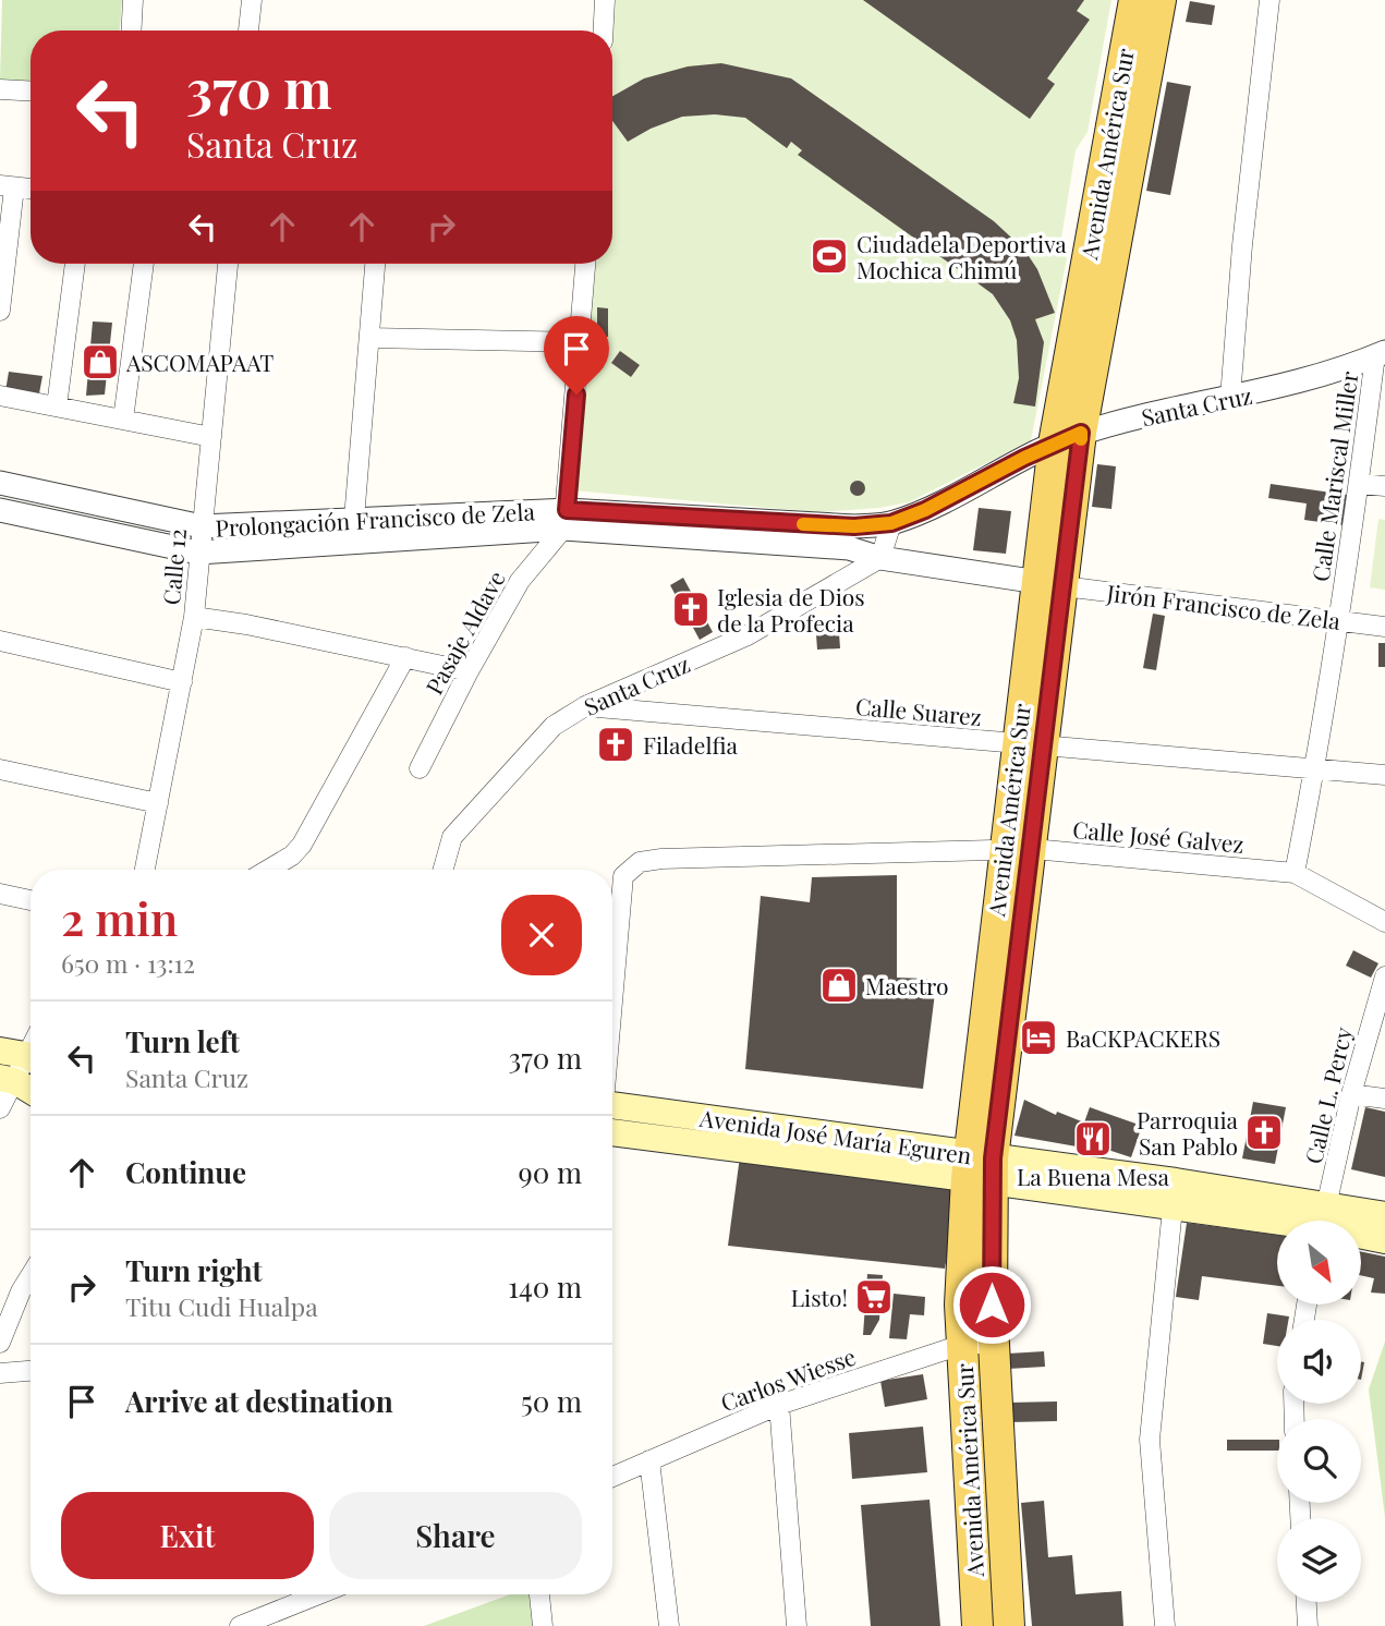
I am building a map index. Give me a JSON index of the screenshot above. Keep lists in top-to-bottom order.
{
  "streets": {
    "main road": ["Avenida América Sur", "Avenida José María Eguren"],
    "street": [
      "Santa Cruz",
      "Calle Mariscal Miller",
      "Prolongación Francisco de Zela",
      "Calle 12",
      "Jirón Francisco de Zela",
      "Pasaje Aldave",
      "Calle Suarez",
      "Calle José Galvez",
      "Calle L. Percy",
      "Carlos Wiesse"
    ]
  },
  "crossings": [
    ["Avenida América Sur", "Santa Cruz"],
    ["Avenida América Sur", "Jirón Francisco de Zela"],
    ["Avenida América Sur", "Calle Suarez"],
    ["Avenida América Sur", "Calle José Galvez"],
    ["Avenida América Sur", "Avenida José María Eguren"],
    ["Avenida América Sur", "Carlos Wiesse"],
    ["Santa Cruz", "Calle Mariscal Miller"],
    ["Santa Cruz", "Prolongación Francisco de Zela"],
    ["Santa Cruz", "Jirón Francisco de Zela"],
    ["Santa Cruz", "Calle Suarez"],
    ["Calle Mariscal Miller", "Jirón Francisco de Zela"],
    ["Calle Mariscal Miller", "Calle Suarez"],
    ["Calle Mariscal Miller", "Calle José Galvez"],
    ["Prolongación Francisco de Zela", "Calle 12"],
    ["Prolongación Francisco de Zela", "Jirón Francisco de Zela"],
    ["Prolongación Francisco de Zela", "Pasaje Aldave"]
  ],
  "places": {
    "sports": ["Ciudadela Deportiva Mochica Chimú"],
    "shop": ["ASCOMAPAAT", "Maestro"],
    "church": ["Iglesia de Dios de la Profecia", "Filadelfia", "Parroquia San Pablo"],
    "hotel": ["BaCKPACKERS"],
    "restaurant": ["La Buena Mesa"],
    "supermarket": ["Listo!"]
  },
  "north": "bottom right",
  "page": {
    "turn": ["370 m", "Santa Cruz"],
    "heading": ["2 min", "650 m · 13:12"],
    "list": [
      {
        "name": "Turn left",
        "note": "Santa Cruz",
        "value": "370 m"
      },
      {
        "name": "Continue",
        "value": "90 m"
      },
      {
        "name": "Turn right",
        "note": "Titu Cudi Hualpa",
        "value": "140 m"
      },
      {
        "name": "Arrive at destination",
        "value": "50 m"
      }
    ],
    "buttons": ["Exit", "Share"]
  }
}
